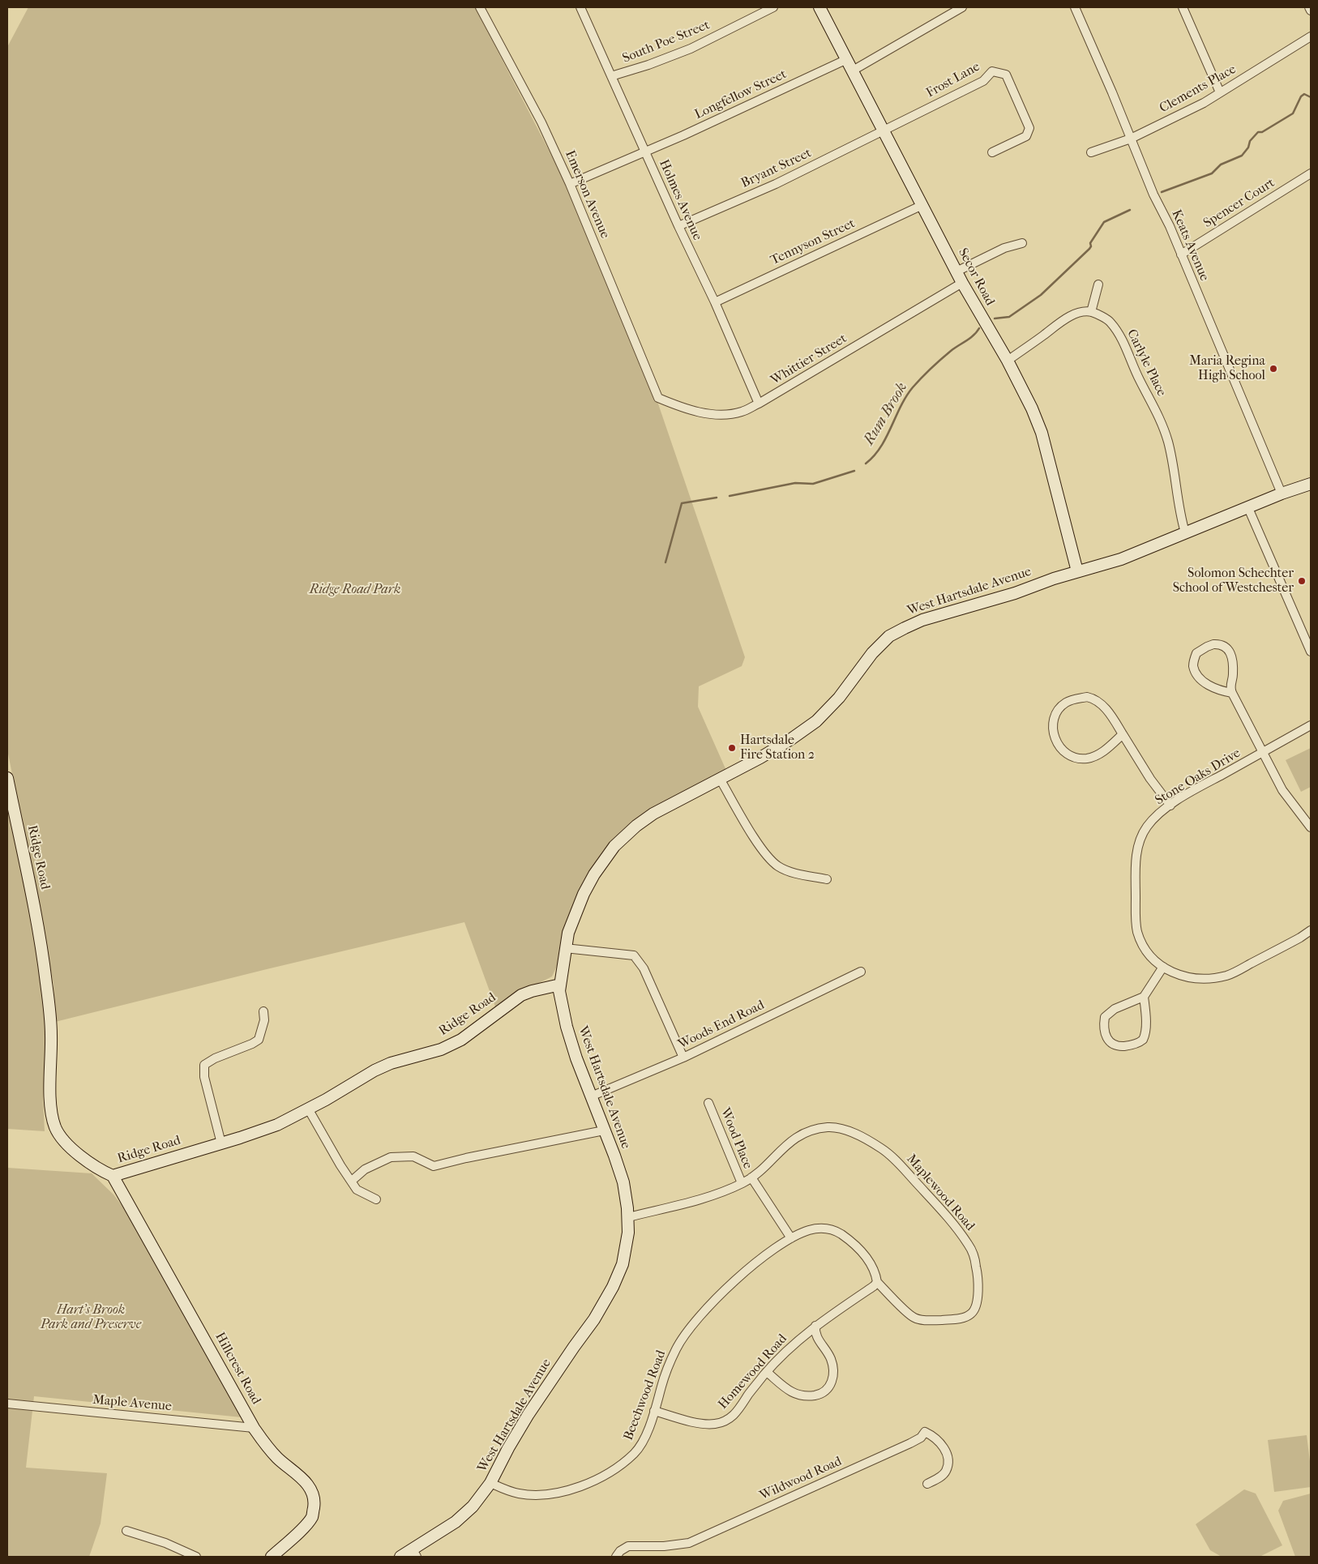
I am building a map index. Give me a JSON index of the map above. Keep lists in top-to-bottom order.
{
  "streets": {
    "street": [
      "South Poe Street",
      "Frost Lane",
      "Clements Place",
      "Longfellow Street",
      "Bryant Street",
      "Emerson Avenue",
      "Holmes Avenue",
      "Spencer Court",
      "Tennyson Street",
      "Keats Avenue",
      "Secor Road",
      "Whittier Street",
      "Carlyle Place",
      "West Hartsdale Avenue",
      "Stone Oaks Drive",
      "Ridge Road",
      "Woods End Road",
      "Wood Place",
      "Maplewood Road",
      "Hillcrest Road",
      "Homewood Road",
      "Beechwood Road",
      "Maple Avenue",
      "Wildwood Road"
    ]
  },
  "crossings": [
    ["South Poe Street", "Holmes Avenue"],
    ["Frost Lane", "Bryant Street"],
    ["Frost Lane", "Secor Road"],
    ["Clements Place", "Keats Avenue"],
    ["Longfellow Street", "Emerson Avenue"],
    ["Longfellow Street", "Holmes Avenue"],
    ["Longfellow Street", "Secor Road"],
    ["Bryant Street", "Holmes Avenue"],
    ["Bryant Street", "Secor Road"],
    ["Emerson Avenue", "Whittier Street"],
    ["Holmes Avenue", "Tennyson Street"],
    ["Holmes Avenue", "Whittier Street"],
    ["Spencer Court", "Keats Avenue"],
    ["Tennyson Street", "Secor Road"],
    ["Keats Avenue", "West Hartsdale Avenue"],
    ["Secor Road", "Whittier Street"],
    ["Secor Road", "West Hartsdale Avenue"],
    ["Carlyle Place", "West Hartsdale Avenue"],
    ["West Hartsdale Avenue", "Ridge Road"],
    ["West Hartsdale Avenue", "Woods End Road"],
    ["West Hartsdale Avenue", "Maplewood Road"],
    ["West Hartsdale Avenue", "Beechwood Road"],
    ["Ridge Road", "Hillcrest Road"],
    ["Wood Place", "Maplewood Road"],
    ["Wood Place", "Beechwood Road"],
    ["Maplewood Road", "Homewood Road"],
    ["Maplewood Road", "Beechwood Road"],
    ["Hillcrest Road", "Maple Avenue"],
    ["Homewood Road", "Beechwood Road"]
  ],
  "water": ["Rum Brook"],
  "parks": ["Ridge Road Park", "Hart's Brook Park and Preserve"],
  "places": ["Maria Regina High School", "Solomon Schechter School of Westchester", "Hartsdale Fire Station 2"]
}
